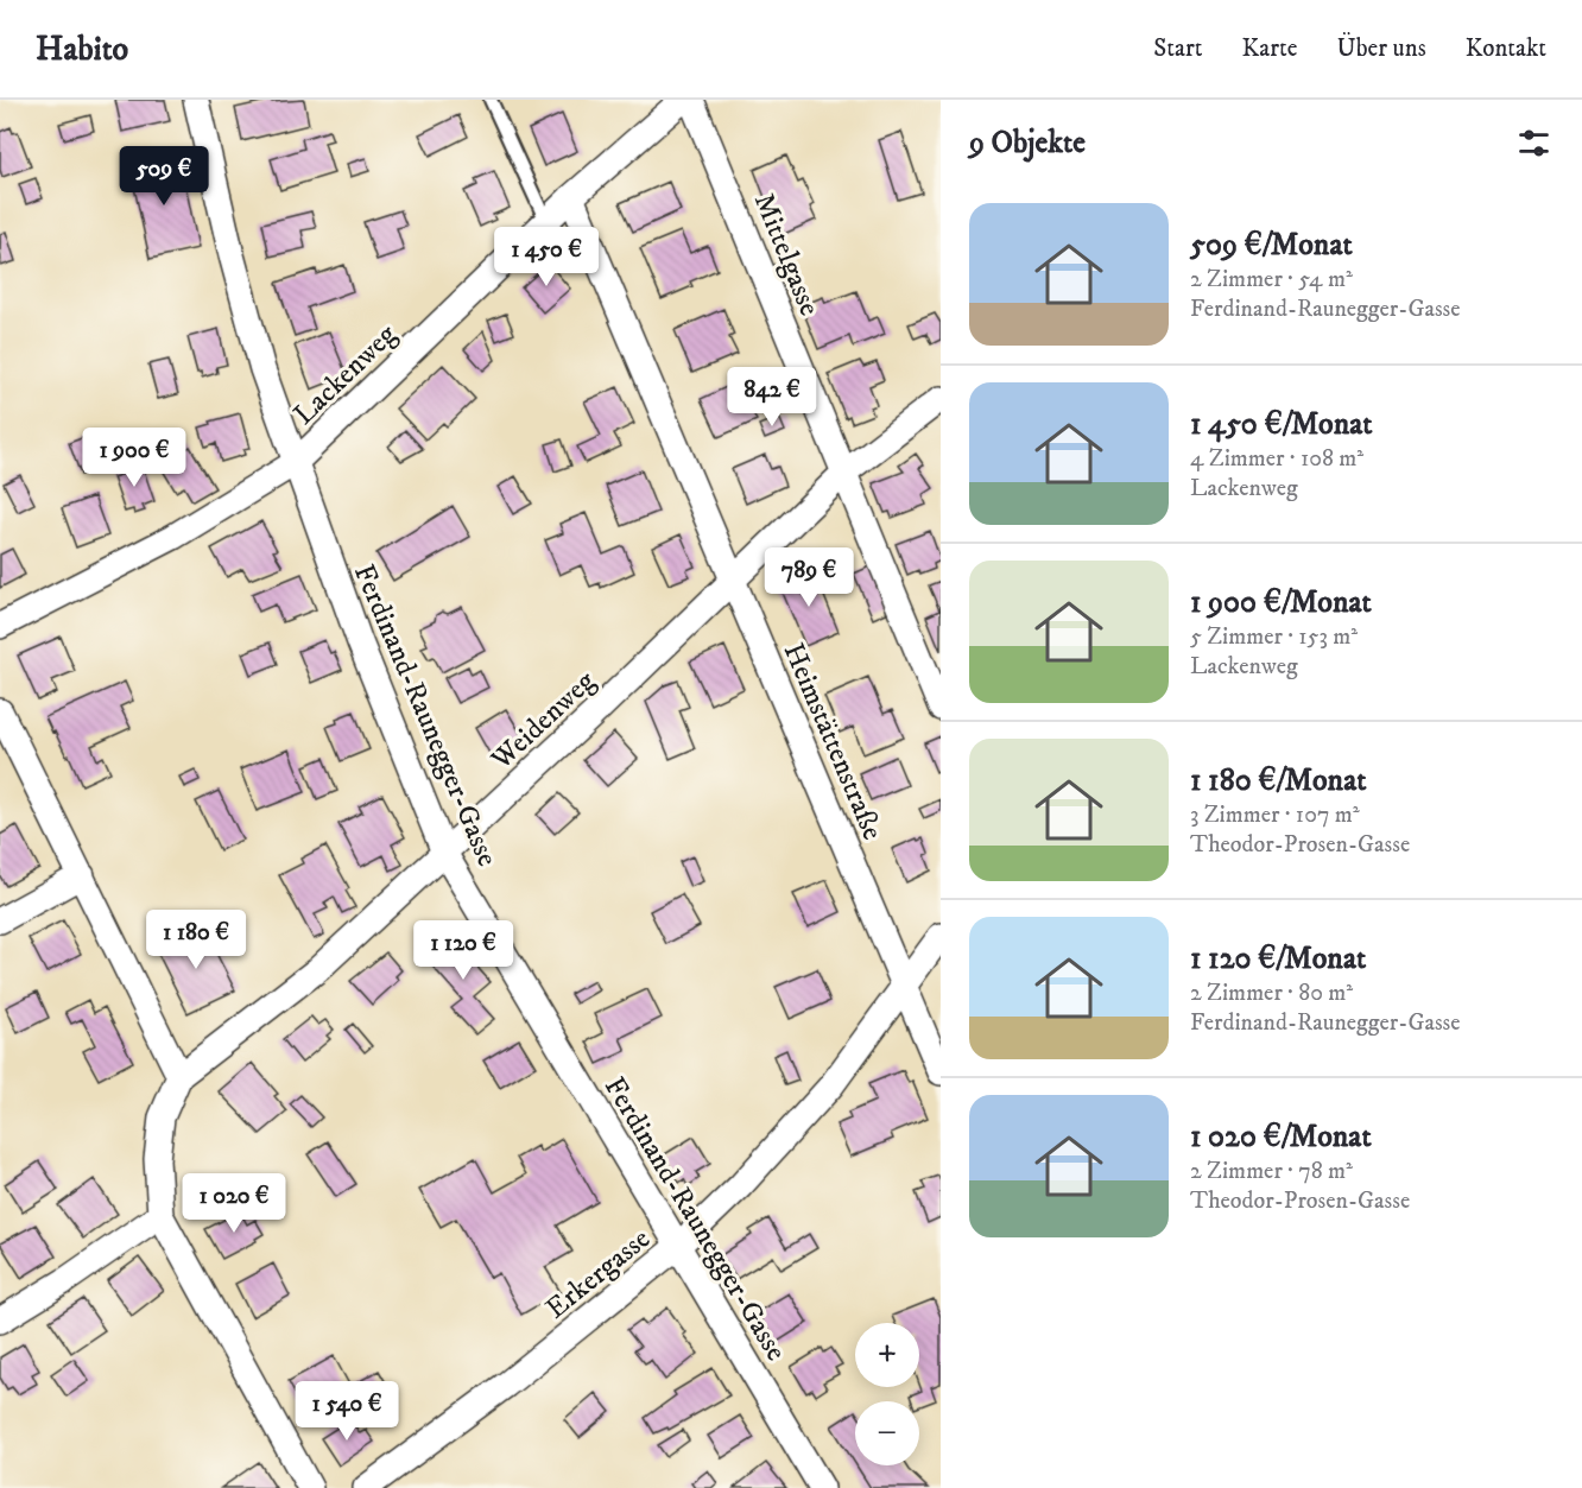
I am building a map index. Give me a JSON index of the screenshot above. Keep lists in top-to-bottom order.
{
  "streets": {
    "street": [
      "Mittelgasse",
      "Lackenweg",
      "Ferdinand-Raunegger-Gasse",
      "Weidenweg",
      "Heimstättenstraße",
      "Erkergasse"
    ]
  },
  "crossings": [
    ["Mittelgasse", "Weidenweg"],
    ["Lackenweg", "Ferdinand-Raunegger-Gasse"],
    ["Lackenweg", "Heimstättenstraße"],
    ["Ferdinand-Raunegger-Gasse", "Weidenweg"],
    ["Ferdinand-Raunegger-Gasse", "Erkergasse"],
    ["Weidenweg", "Heimstättenstraße"],
    ["Heimstättenstraße", "Erkergasse"]
  ],
  "page": {
    "header": "Habito",
    "nav": [
      "Start",
      "Karte",
      "Über uns",
      "Kontakt"
    ],
    "heading": "9 Objekte",
    "price": [
      "509 €",
      "1 450 €",
      "842 €",
      "1 900 €",
      "789 €",
      "1 180 €",
      "1 120 €",
      "1 020 €",
      "1 540 €"
    ],
    "list": [
      {
        "name": "509 €/Monat",
        "note": "2 Zimmer · 54 m² · Ferdinand-Raunegger-Gasse"
      },
      {
        "name": "1 450 €/Monat",
        "note": "4 Zimmer · 108 m² · Lackenweg"
      },
      {
        "name": "1 900 €/Monat",
        "note": "5 Zimmer · 153 m² · Lackenweg"
      },
      {
        "name": "1 180 €/Monat",
        "note": "3 Zimmer · 107 m² · Theodor-Prosen-Gasse"
      },
      {
        "name": "1 120 €/Monat",
        "note": "2 Zimmer · 80 m² · Ferdinand-Raunegger-Gasse"
      },
      {
        "name": "1 020 €/Monat",
        "note": "2 Zimmer · 78 m² · Theodor-Prosen-Gasse"
      }
    ],
    "map_buttons": ["+", "−"]
  }
}
